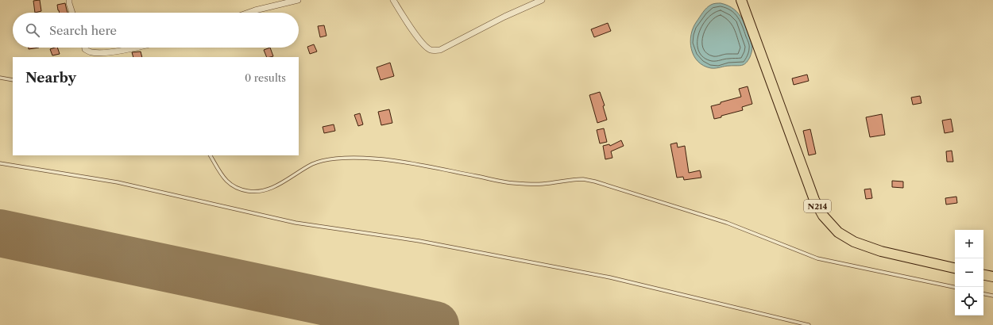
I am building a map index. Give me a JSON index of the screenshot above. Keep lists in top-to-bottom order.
{
  "streets": {
    "highway": ["N214"]
  },
  "page": {
    "search": "Search here",
    "heading": ["Nearby", "0 results"],
    "map_buttons": ["+", "−"]
  }
}
